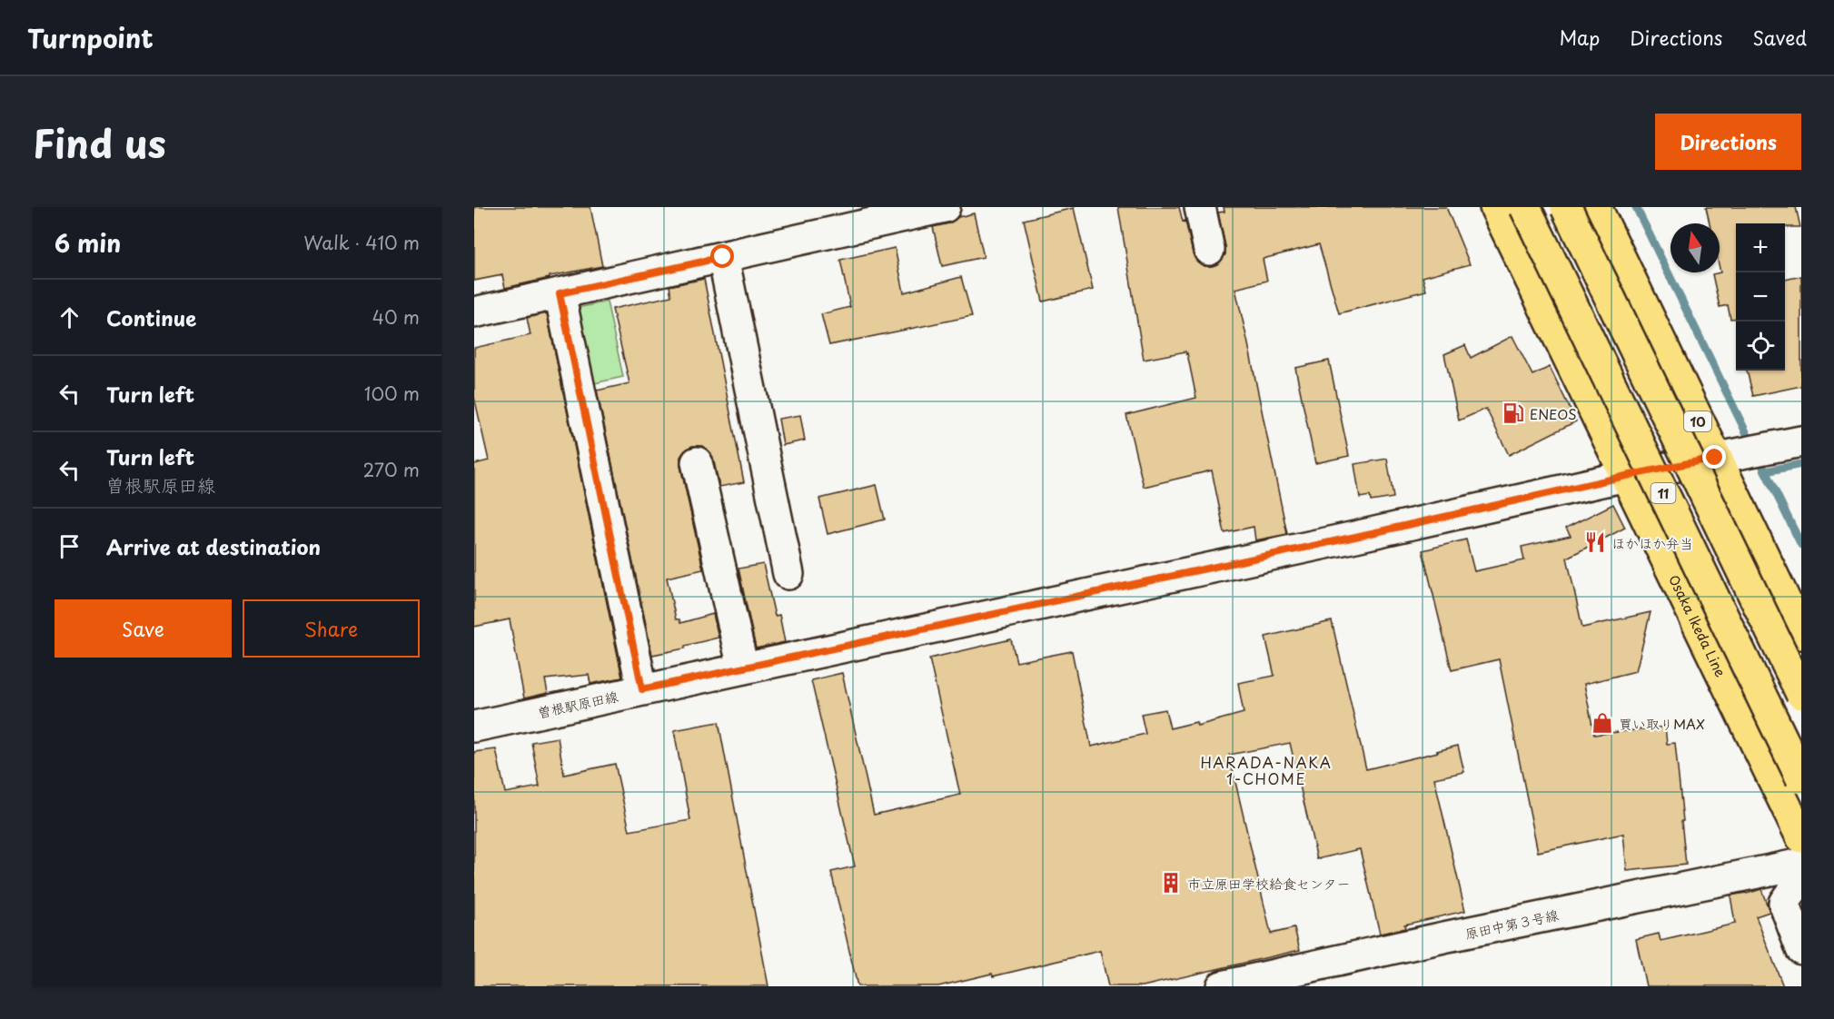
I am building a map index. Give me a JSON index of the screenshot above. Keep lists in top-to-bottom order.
{
  "streets": {
    "main road": ["10", "11", "Osaka Ikeda Line"],
    "street": ["曽根駅原田線", "原田中第３号線"]
  },
  "crossings": [
    ["10", "曽根駅原田線"],
    ["Osaka Ikeda Line", "曽根駅原田線"]
  ],
  "districts": ["HARADA-NAKA 1-CHOME"],
  "places": {
    "fuel station": ["ENEOS"],
    "restaurant": ["ほかほか弁当"],
    "shop": ["買い取りMAX"],
    "building": ["市立原田学校給食センター"]
  },
  "north": "top",
  "page": {
    "header": "Turnpoint",
    "nav": ["Map", "Directions", "Saved"],
    "title": "Find us",
    "buttons": [
      "Directions",
      ["Save", "Share"]
    ],
    "heading": ["6 min", "Walk · 410 m"],
    "map_buttons": ["+", "−"],
    "list": [
      ["Continue", "40 m"],
      ["Turn left", "100 m"],
      ["Turn left", "曽根駅原田線", "270 m"],
      "Arrive at destination"
    ]
  }
}
